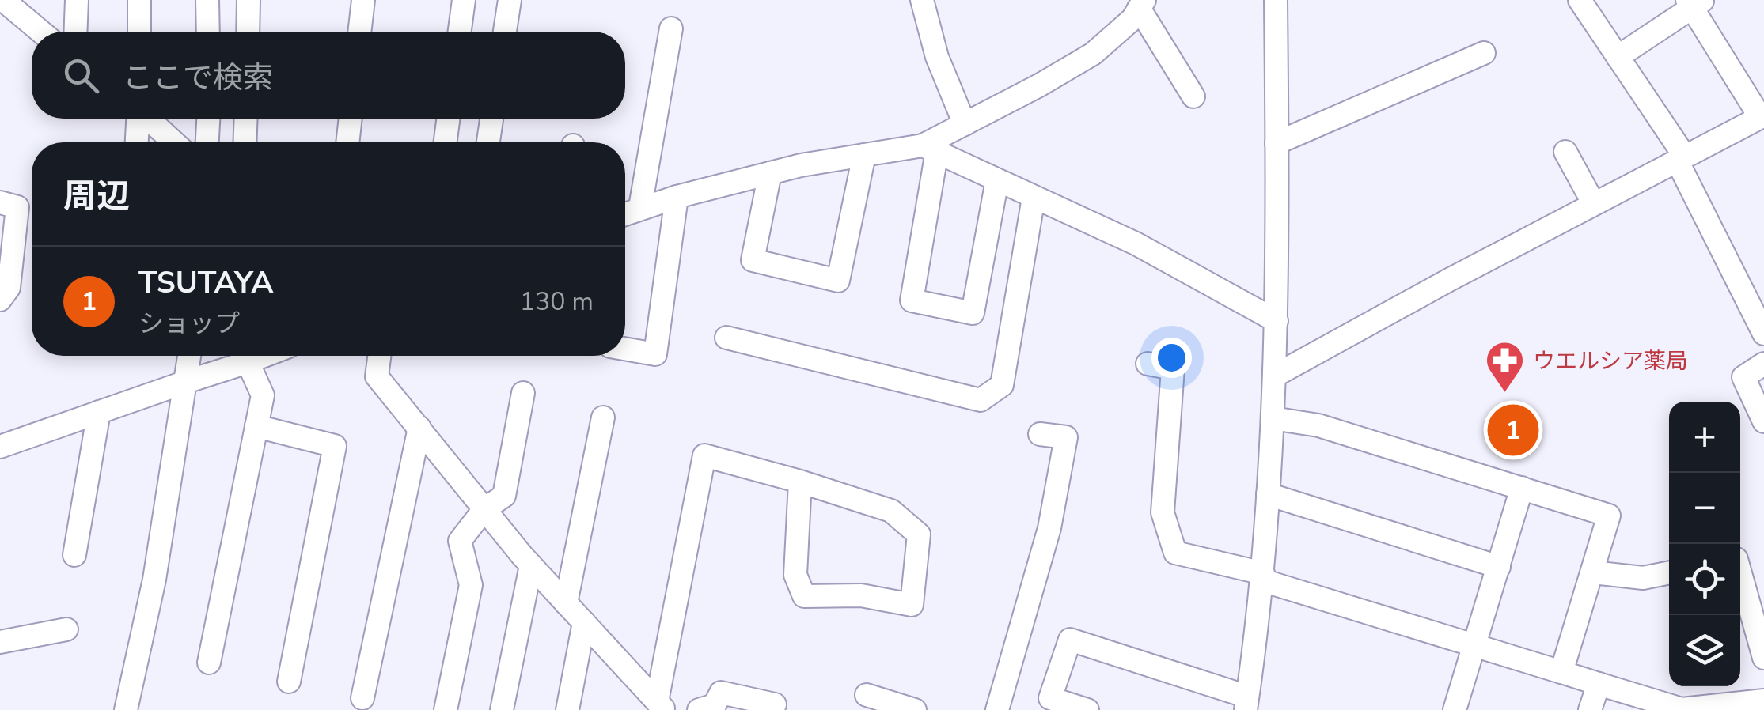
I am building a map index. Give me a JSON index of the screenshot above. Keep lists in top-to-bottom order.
{
  "places": {
    "pharmacy": ["ウエルシア薬局"]
  },
  "page": {
    "search": "ここで検索",
    "heading": "周辺",
    "list": [
      {
        "mark": "1",
        "name": "TSUTAYA",
        "note": "ショップ",
        "value": "130 m"
      }
    ],
    "pins": "1",
    "map_buttons": ["+", "−"]
  }
}
